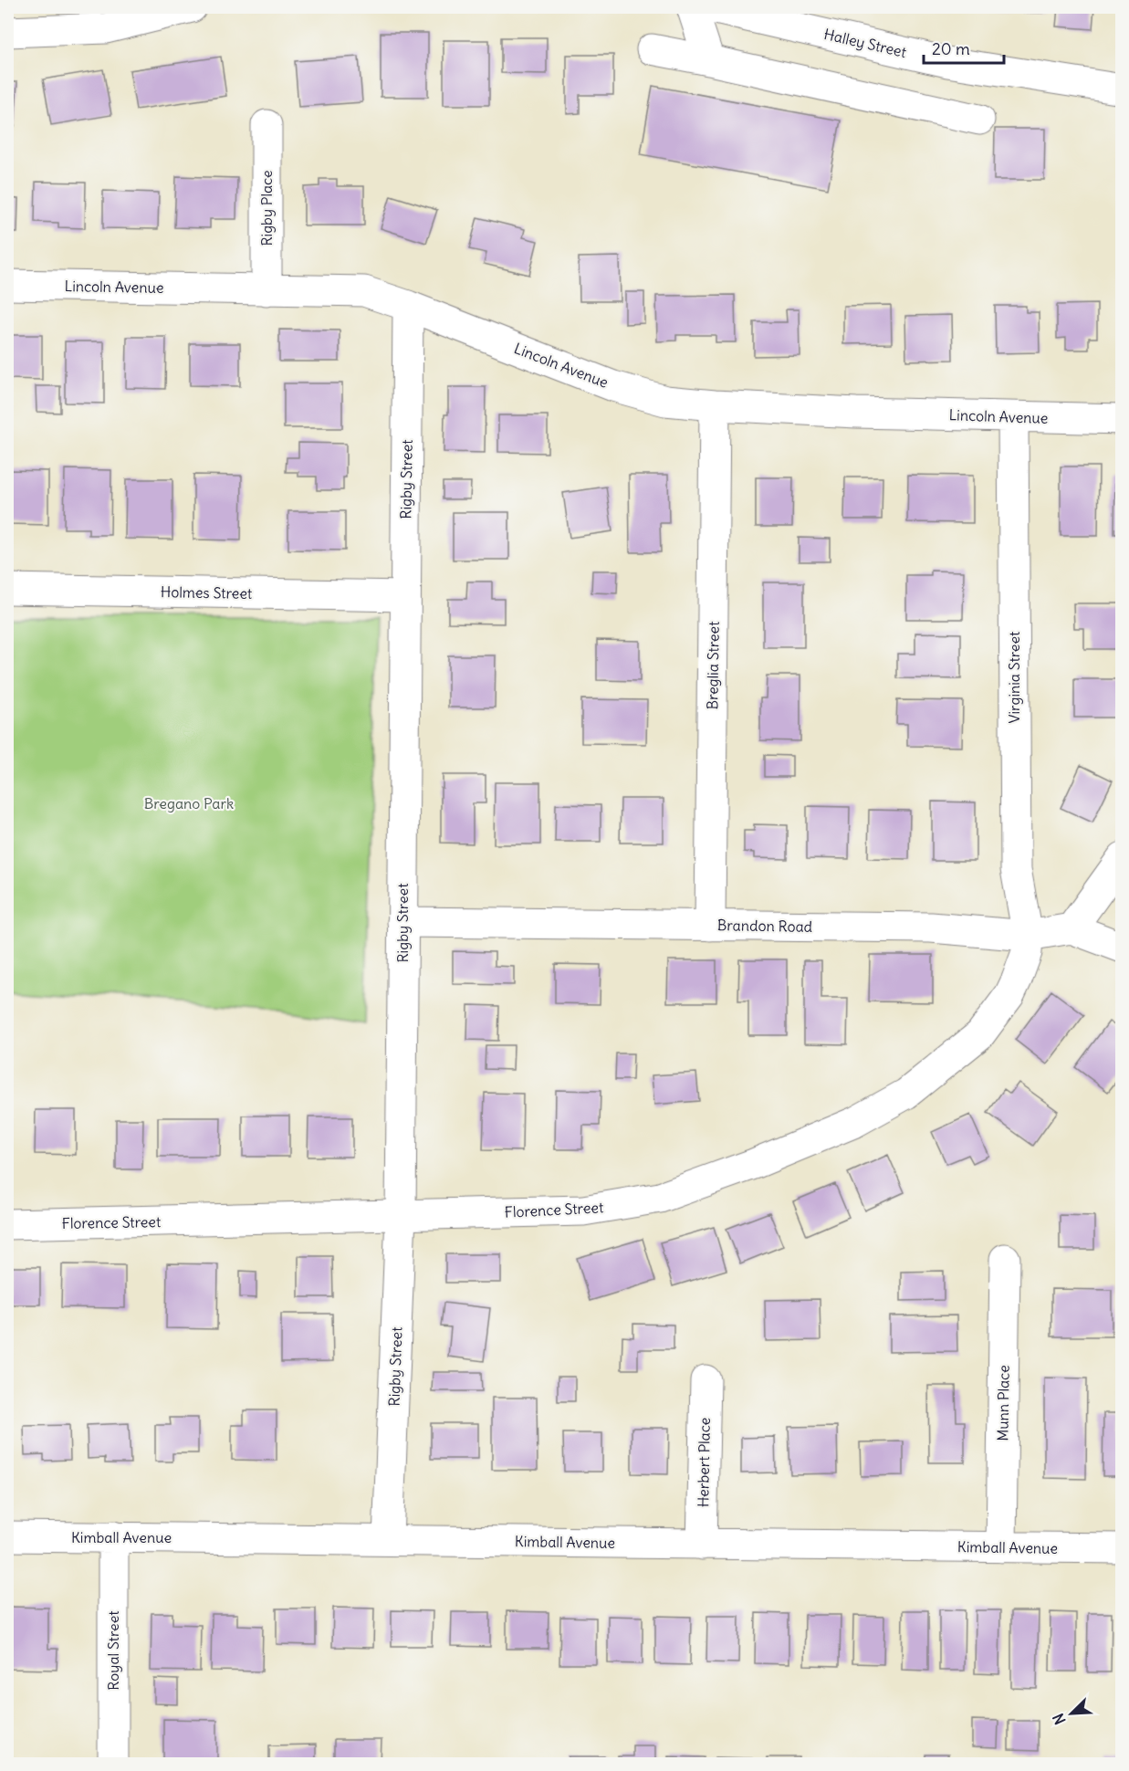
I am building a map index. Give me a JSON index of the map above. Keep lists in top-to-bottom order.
{
  "streets": {
    "street": [
      "Halley Street",
      "Rigby Place",
      "Lincoln Avenue",
      "Rigby Street",
      "Holmes Street",
      "Breglia Street",
      "Virginia Street",
      "Brandon Road",
      "Florence Street",
      "Munn Place",
      "Herbert Place",
      "Kimball Avenue",
      "Royal Street"
    ]
  },
  "crossings": [
    ["Rigby Place", "Lincoln Avenue"],
    ["Lincoln Avenue", "Rigby Street"],
    ["Lincoln Avenue", "Breglia Street"],
    ["Lincoln Avenue", "Virginia Street"],
    ["Rigby Street", "Holmes Street"],
    ["Rigby Street", "Brandon Road"],
    ["Rigby Street", "Florence Street"],
    ["Rigby Street", "Kimball Avenue"],
    ["Breglia Street", "Brandon Road"],
    ["Virginia Street", "Brandon Road"],
    ["Virginia Street", "Florence Street"],
    ["Brandon Road", "Florence Street"],
    ["Munn Place", "Kimball Avenue"],
    ["Herbert Place", "Kimball Avenue"],
    ["Kimball Avenue", "Royal Street"]
  ],
  "parks": ["Bregano Park"],
  "scale_bar": "20 m",
  "north": "bottom left"
}
